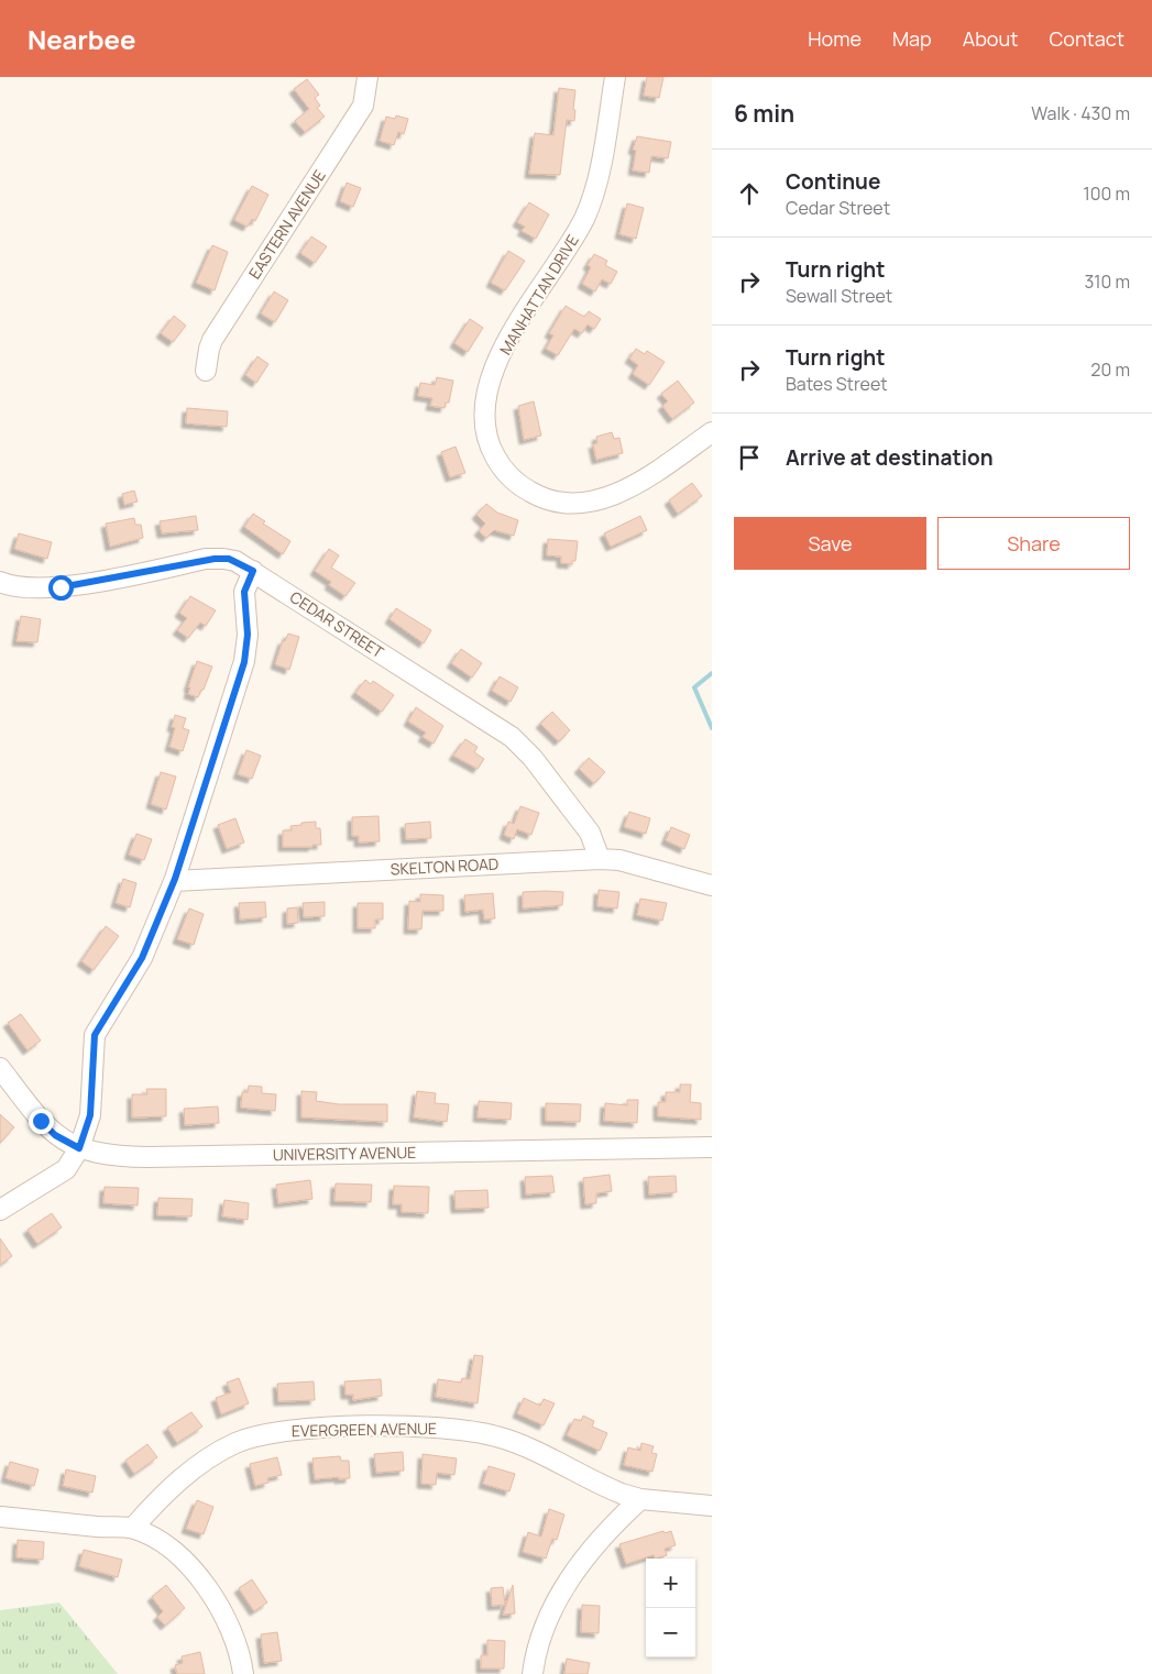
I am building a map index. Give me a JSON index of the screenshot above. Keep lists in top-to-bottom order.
{
  "streets": {
    "street": [
      "EASTERN AVENUE",
      "MANHATTAN DRIVE",
      "CEDAR STREET",
      "SKELTON ROAD",
      "UNIVERSITY AVENUE",
      "EVERGREEN AVENUE"
    ]
  },
  "crossings": [
    ["CEDAR STREET", "SKELTON ROAD"]
  ],
  "page": {
    "header": "Nearbee",
    "nav": [
      "Home",
      "Map",
      "About",
      "Contact"
    ],
    "heading": ["6 min", "Walk · 430 m"],
    "list": [
      ["Continue", "Cedar Street", "100 m"],
      ["Turn right", "Sewall Street", "310 m"],
      ["Turn right", "Bates Street", "20 m"],
      "Arrive at destination"
    ],
    "buttons": ["Save", "Share"],
    "map_buttons": ["+", "−"]
  }
}
